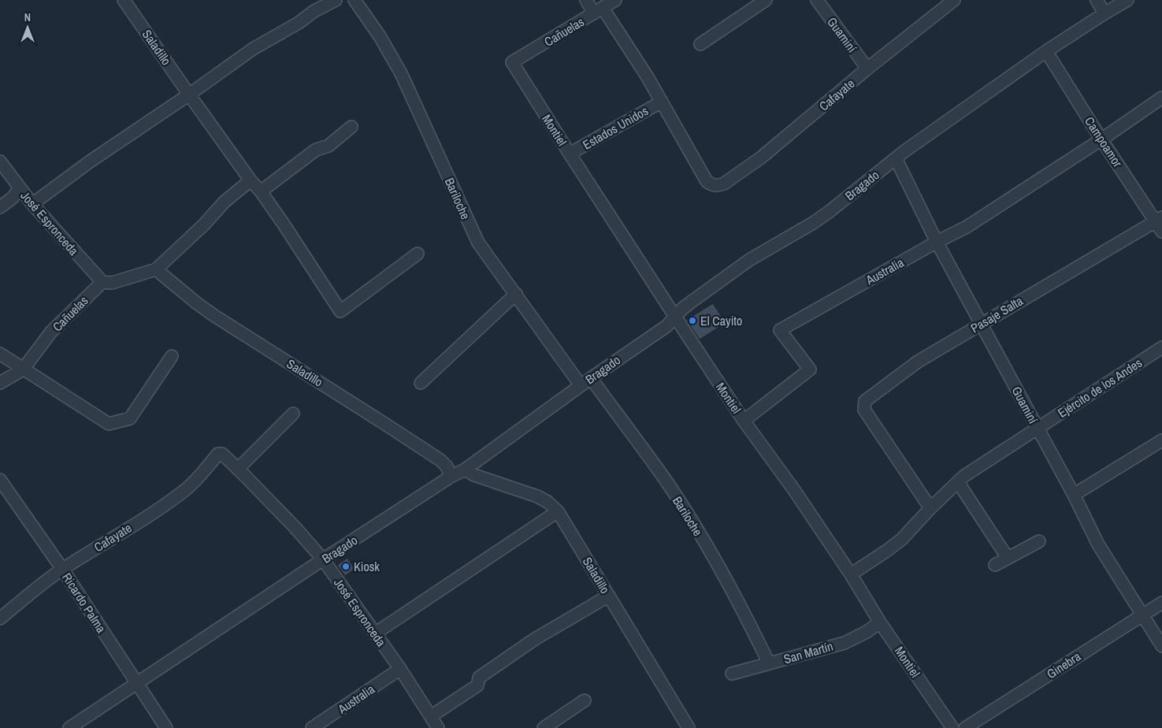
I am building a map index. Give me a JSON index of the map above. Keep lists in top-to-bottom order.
{
  "streets": {
    "street": [
      "Cañuelas",
      "Guaminí",
      "Saladillo",
      "Cafayate",
      "Estados Unidos",
      "Montiel",
      "Campoamor",
      "Bragado",
      "Bariloche",
      "José Espronceda",
      "Australia",
      "Pasaje Salta",
      "Ejército de los Andes",
      "Ricardo Palma",
      "San Martín",
      "Ginebra"
    ]
  },
  "crossings": [
    ["Cañuelas", "Montiel"],
    ["Cañuelas", "José Espronceda"],
    ["Guaminí", "Cafayate"],
    ["Guaminí", "Bragado"],
    ["Guaminí", "Australia"],
    ["Guaminí", "Pasaje Salta"],
    ["Guaminí", "Ejército de los Andes"],
    ["Guaminí", "Ginebra"],
    ["Saladillo", "Bragado"],
    ["Cafayate", "Estados Unidos"],
    ["Cafayate", "José Espronceda"],
    ["Cafayate", "Ricardo Palma"],
    ["Estados Unidos", "Montiel"],
    ["Montiel", "Bragado"],
    ["Montiel", "Australia"],
    ["Montiel", "Ejército de los Andes"],
    ["Montiel", "San Martín"],
    ["Campoamor", "Bragado"],
    ["Campoamor", "Australia"],
    ["Campoamor", "Pasaje Salta"],
    ["Bragado", "Bariloche"],
    ["Bragado", "José Espronceda"],
    ["Bragado", "Ricardo Palma"],
    ["Bariloche", "San Martín"],
    ["José Espronceda", "Australia"],
    ["Pasaje Salta", "Ejército de los Andes"]
  ],
  "places": ["El Cayito", "Kiosk"],
  "north": "top"
}
